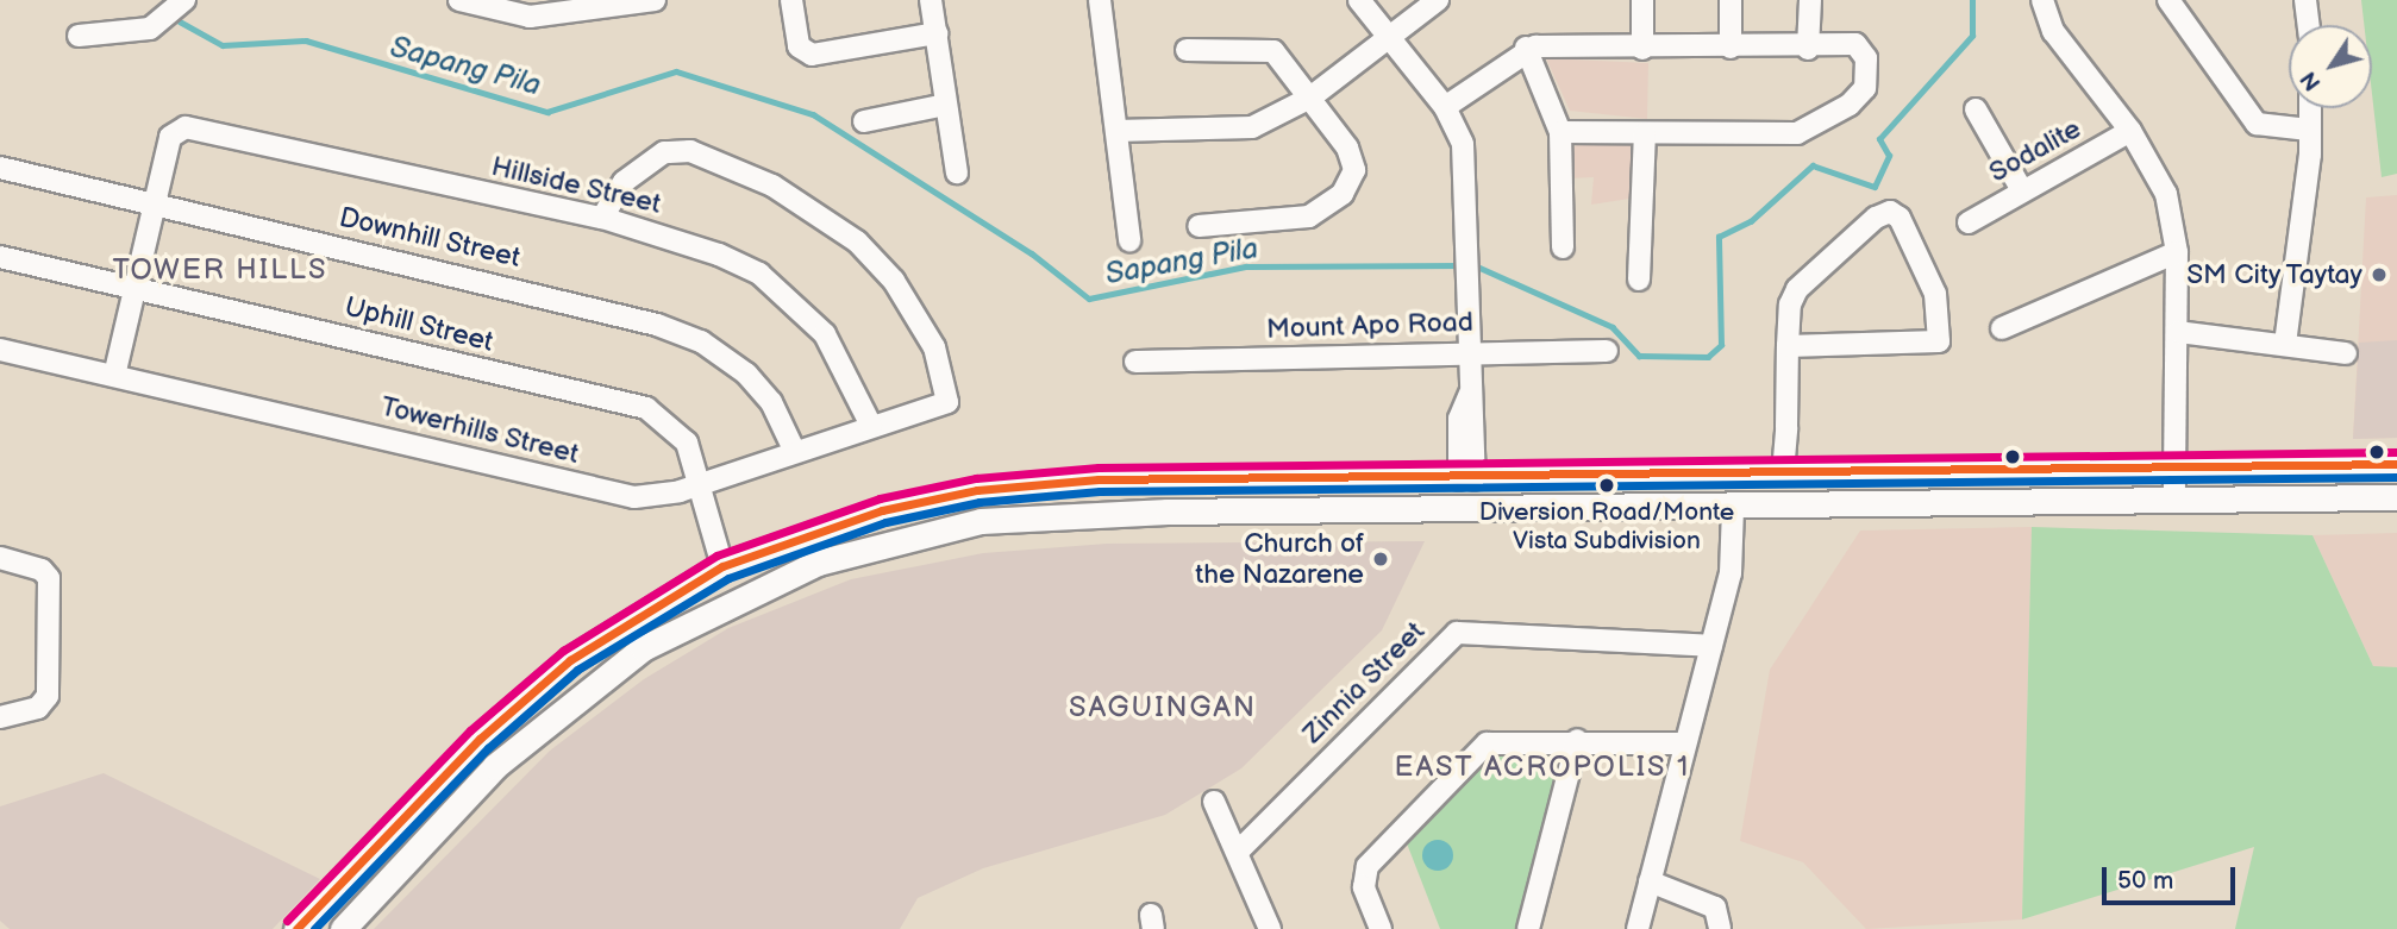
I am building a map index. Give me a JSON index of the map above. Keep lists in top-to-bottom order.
{
  "streets": {
    "street": [
      "Sodalite",
      "Hillside Street",
      "Downhill Street",
      "Uphill Street",
      "Mount Apo Road",
      "Towerhills Street",
      "Zinnia Street"
    ]
  },
  "crossings": [
    ["Hillside Street", "Downhill Street"],
    ["Hillside Street", "Towerhills Street"],
    ["Downhill Street", "Towerhills Street"],
    ["Uphill Street", "Towerhills Street"]
  ],
  "districts": ["TOWER HILLS", "SAGUINGAN", "EAST ACROPOLIS 1"],
  "water": ["Sapang Pila"],
  "places": ["SM City Taytay", "Diversion Road/Monte Vista Subdivision", "Church of the Nazarene"],
  "scale_bar": "50 m",
  "north": "bottom left"
}
